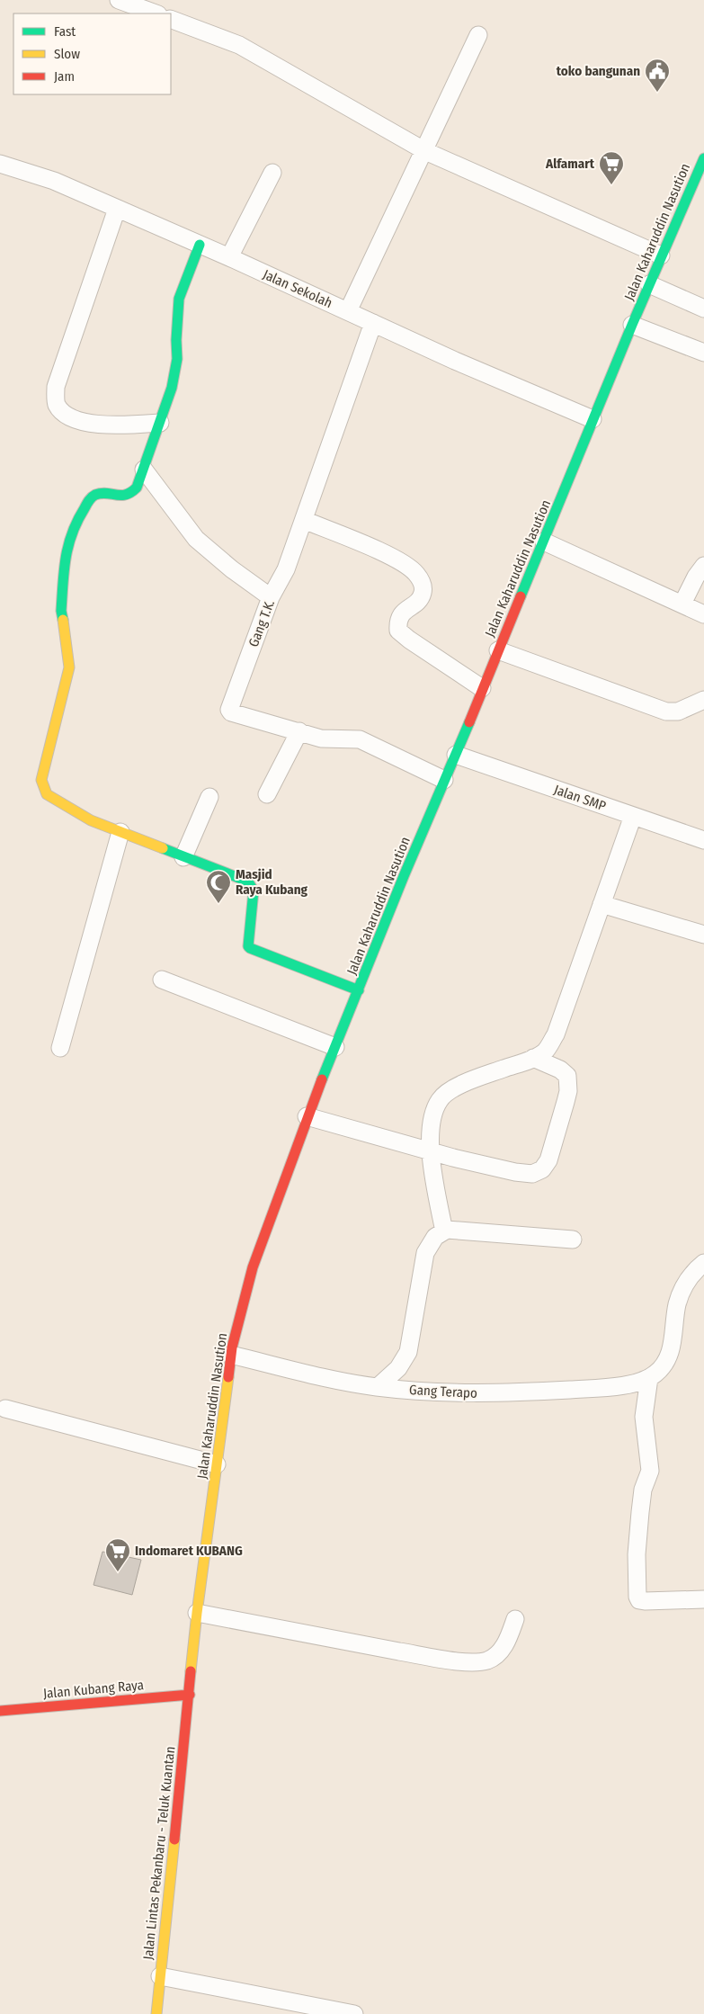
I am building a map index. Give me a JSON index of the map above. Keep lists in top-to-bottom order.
{
  "streets": {
    "main road": ["Jalan Kaharuddin Nasution", "Jalan Kubang Raya", "Jalan Lintas Pekanbaru - Teluk Kuantan"],
    "street": [
      "Jalan Sekolah",
      "Gang T.K.",
      "Jalan SMP",
      "Gang Terapo"
    ]
  },
  "crossings": [
    ["Jalan Kaharuddin Nasution", "Jalan Sekolah"],
    ["Jalan Kaharuddin Nasution", "Gang T.K."],
    ["Jalan Kaharuddin Nasution", "Jalan SMP"],
    ["Jalan Kaharuddin Nasution", "Gang Terapo"],
    ["Jalan Kaharuddin Nasution", "Jalan Kubang Raya"],
    ["Jalan Kaharuddin Nasution", "Jalan Lintas Pekanbaru - Teluk Kuantan"],
    ["Jalan Sekolah", "Gang T.K."],
    ["Jalan Kubang Raya", "Jalan Lintas Pekanbaru - Teluk Kuantan"]
  ],
  "places": {
    "public building": ["toko bangunan"],
    "supermarket": ["Alfamart", "Indomaret KUBANG"],
    "mosque": ["Masjid Raya Kubang"]
  },
  "legend": ["Fast", "Slow", "Jam"]
}
